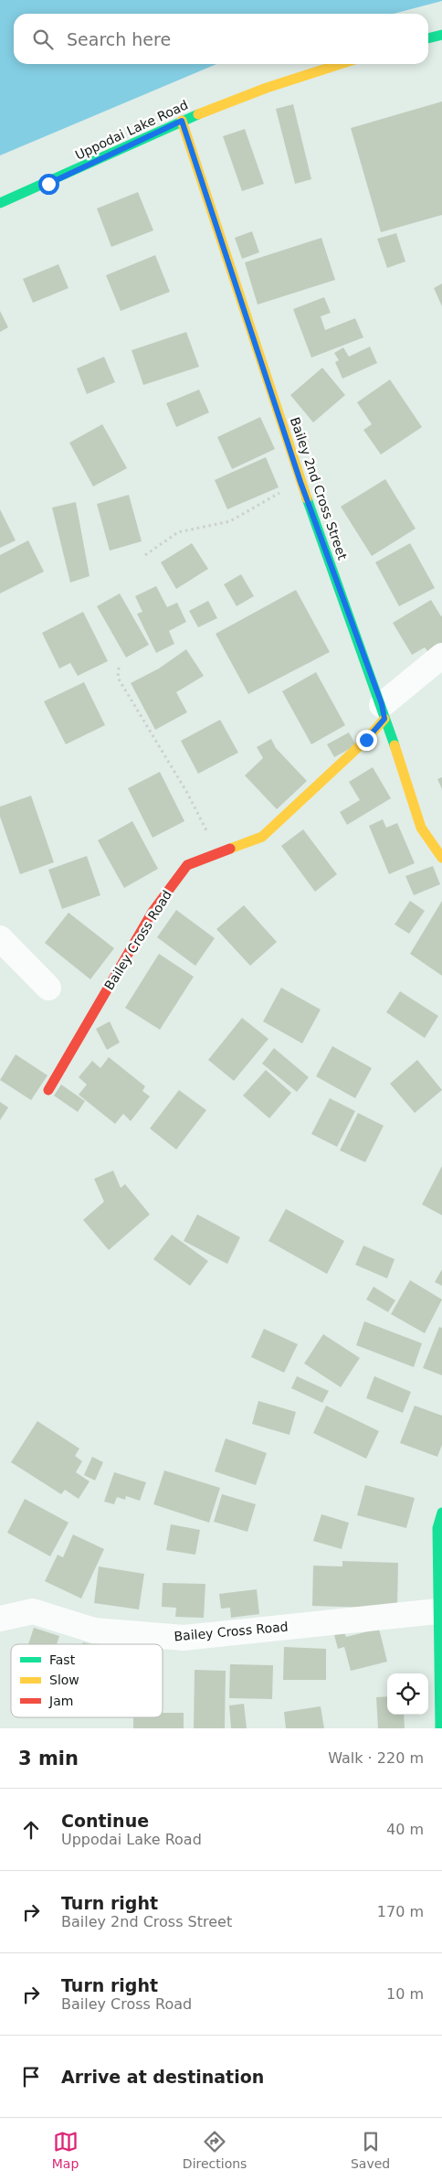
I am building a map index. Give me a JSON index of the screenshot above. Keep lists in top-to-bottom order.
{
  "streets": {
    "street": ["Uppodai Lake Road", "Bailey 2nd Cross Street", "Bailey Cross Road"]
  },
  "crossings": [
    ["Uppodai Lake Road", "Bailey 2nd Cross Street"],
    ["Bailey 2nd Cross Street", "Bailey Cross Road"]
  ],
  "legend": ["Fast", "Slow", "Jam"],
  "page": {
    "search": "Search here",
    "heading": ["3 min", "Walk · 220 m"],
    "list": [
      ["Continue", "Uppodai Lake Road", "40 m"],
      ["Turn right", "Bailey 2nd Cross Street", "170 m"],
      ["Turn right", "Bailey Cross Road", "10 m"],
      "Arrive at destination"
    ],
    "nav": ["Map", "Directions", "Saved"]
  }
}
